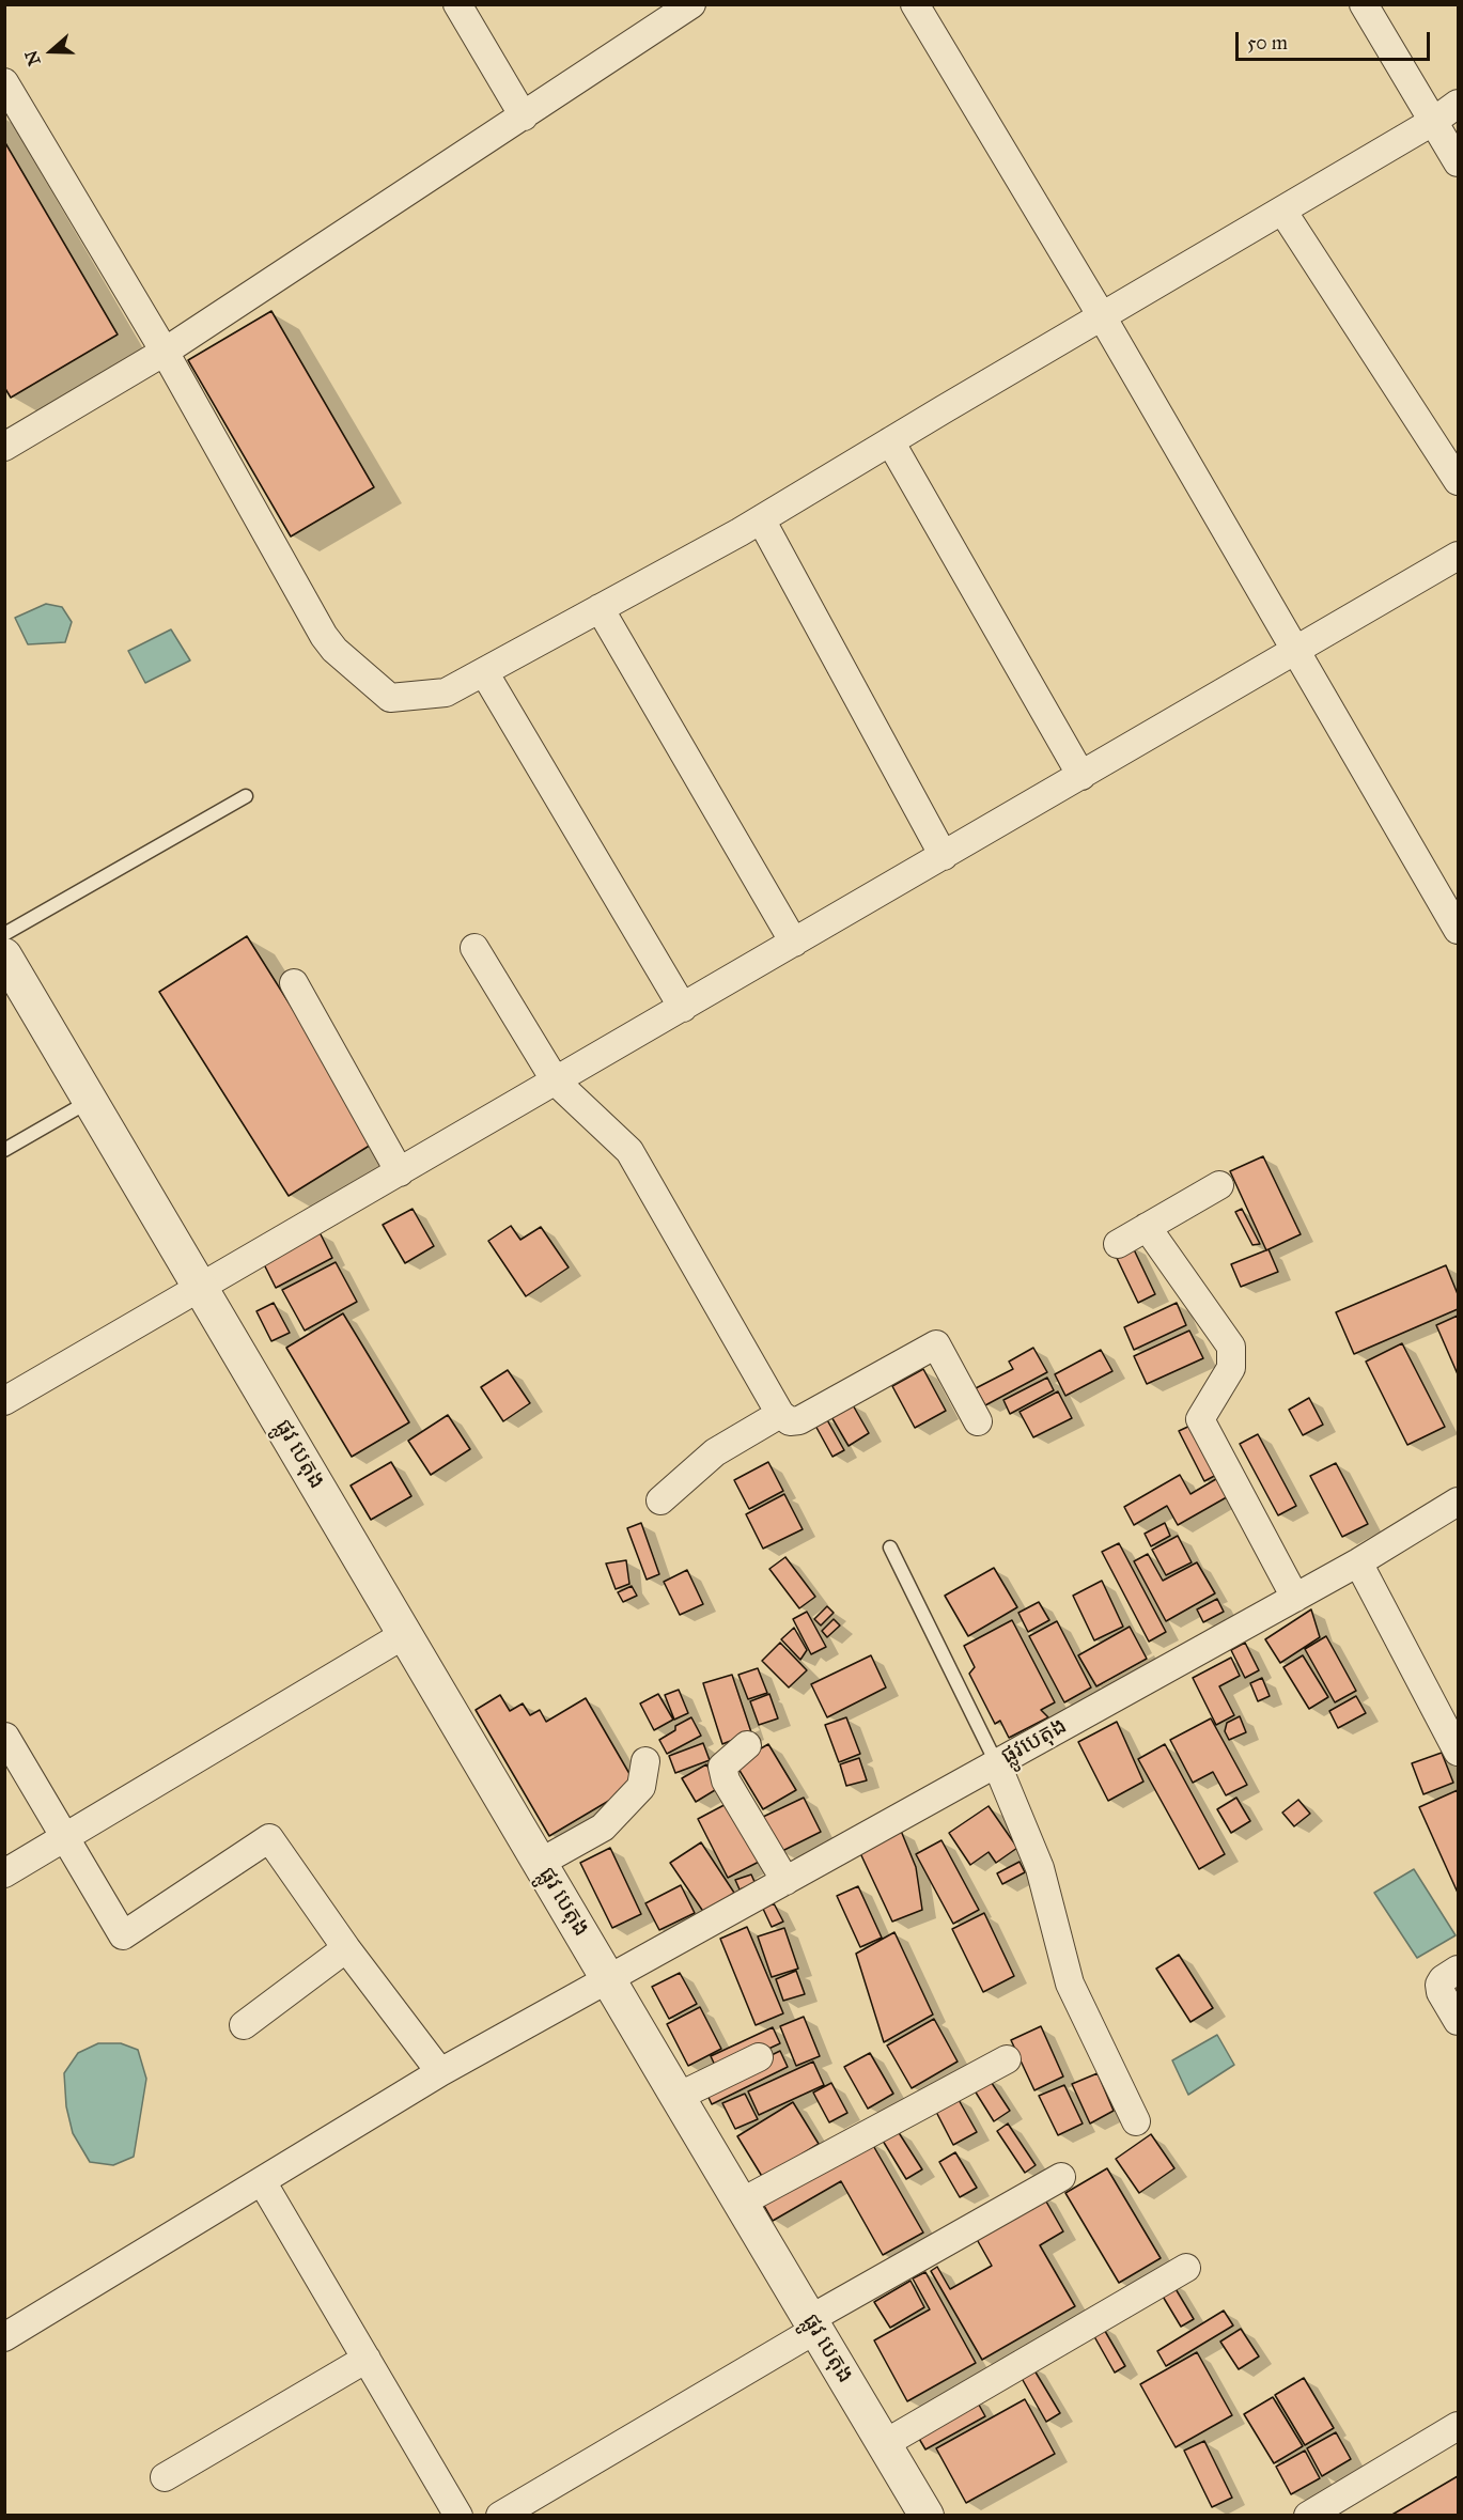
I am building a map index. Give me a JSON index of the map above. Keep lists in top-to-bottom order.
{
  "streets": {
    "street": ["ផ្លូវ បេតុង", "ផ្លូវបេតុង"]
  },
  "crossings": [
    ["ផ្លូវ បេតុង", "ផ្លូវបេតុង"]
  ],
  "scale_bar": "50 m",
  "north": "left"
}
